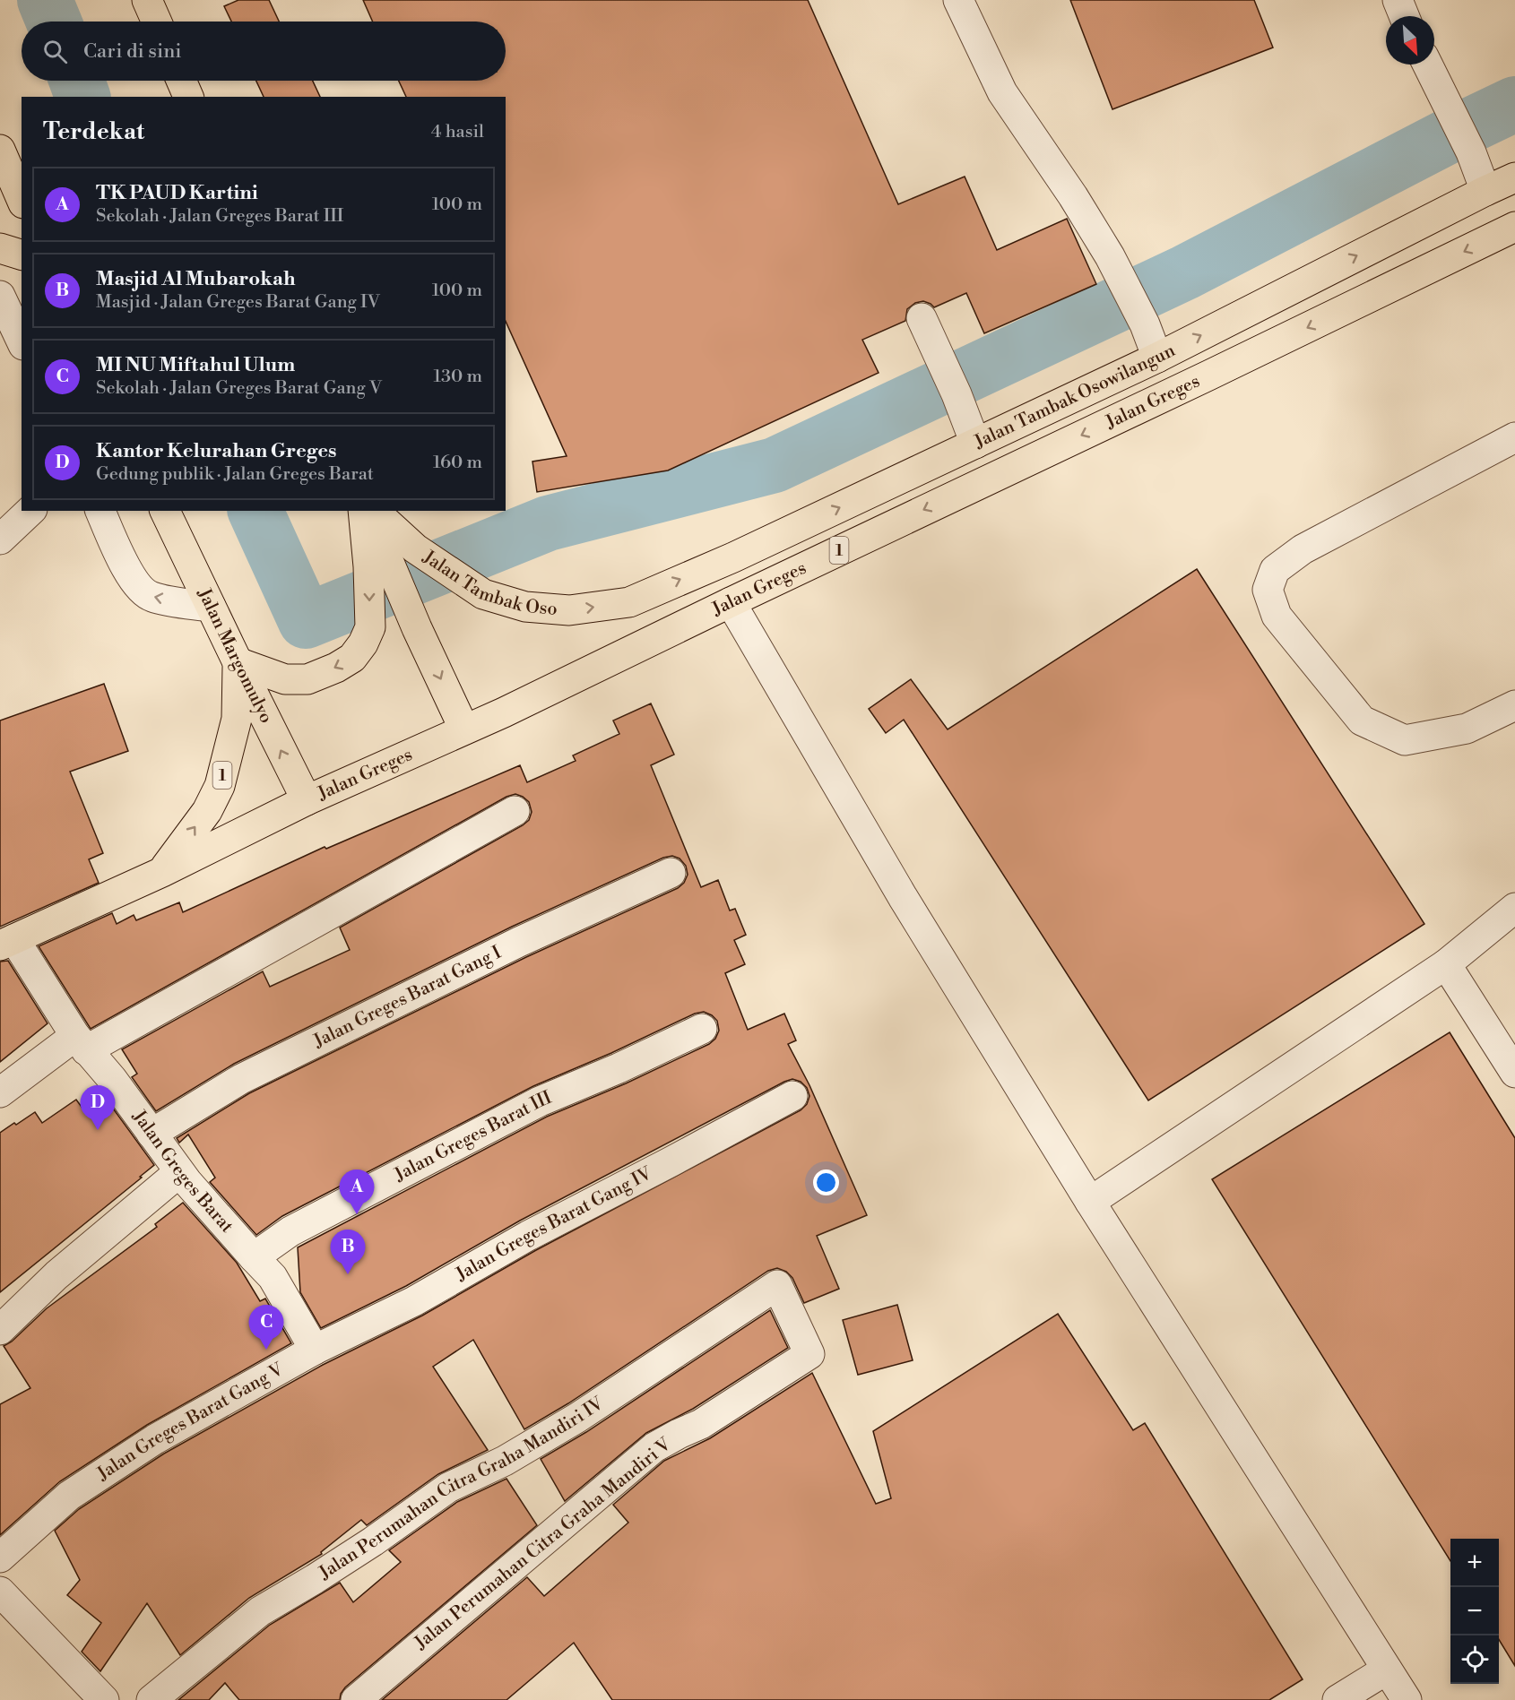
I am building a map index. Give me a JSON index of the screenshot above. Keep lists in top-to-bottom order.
{
  "streets": {
    "highway": [
      "Jalan Tambak Osowilangun",
      "Jalan Greges",
      "1",
      "Jalan Tambak Oso",
      "Jalan Margomulyo"
    ],
    "street": [
      "Jalan Greges Barat Gang I",
      "Jalan Greges Barat III",
      "Jalan Greges Barat",
      "Jalan Greges Barat Gang IV",
      "Jalan Greges Barat Gang V",
      "Jalan Perumahan Citra Graha Mandiri IV",
      "Jalan Perumahan Citra Graha Mandiri V"
    ]
  },
  "crossings": [
    ["Jalan Tambak Osowilangun", "Jalan Tambak Oso"],
    ["Jalan Greges", "1"],
    ["Jalan Greges", "Jalan Margomulyo"],
    ["Jalan Greges", "Jalan Greges Barat"],
    ["1", "Jalan Margomulyo"],
    ["Jalan Greges Barat Gang I", "Jalan Greges Barat"],
    ["Jalan Greges Barat III", "Jalan Greges Barat"],
    ["Jalan Greges Barat", "Jalan Greges Barat Gang IV"],
    ["Jalan Greges Barat", "Jalan Greges Barat Gang V"],
    ["Jalan Greges Barat Gang IV", "Jalan Greges Barat Gang V"],
    ["Jalan Perumahan Citra Graha Mandiri IV", "Jalan Perumahan Citra Graha Mandiri V"]
  ],
  "one_way": ["Jalan Tambak Osowilangun", "Jalan Greges", "Jalan Tambak Oso"],
  "north": "bottom right",
  "page": {
    "search": "Cari di sini",
    "heading": ["Terdekat", "4 hasil"],
    "list": [
      {
        "mark": "A",
        "name": "TK PAUD Kartini",
        "note": "Sekolah · Jalan Greges Barat III",
        "value": "100 m"
      },
      {
        "mark": "B",
        "name": "Masjid Al Mubarokah",
        "note": "Masjid · Jalan Greges Barat Gang IV",
        "value": "100 m"
      },
      {
        "mark": "C",
        "name": "MI NU Miftahul Ulum",
        "note": "Sekolah · Jalan Greges Barat Gang V",
        "value": "130 m"
      },
      {
        "mark": "D",
        "name": "Kantor Kelurahan Greges",
        "note": "Gedung publik · Jalan Greges Barat",
        "value": "160 m"
      }
    ],
    "pins": [
      "D",
      "A",
      "B",
      "C"
    ],
    "map_buttons": ["+", "−"]
  }
}
